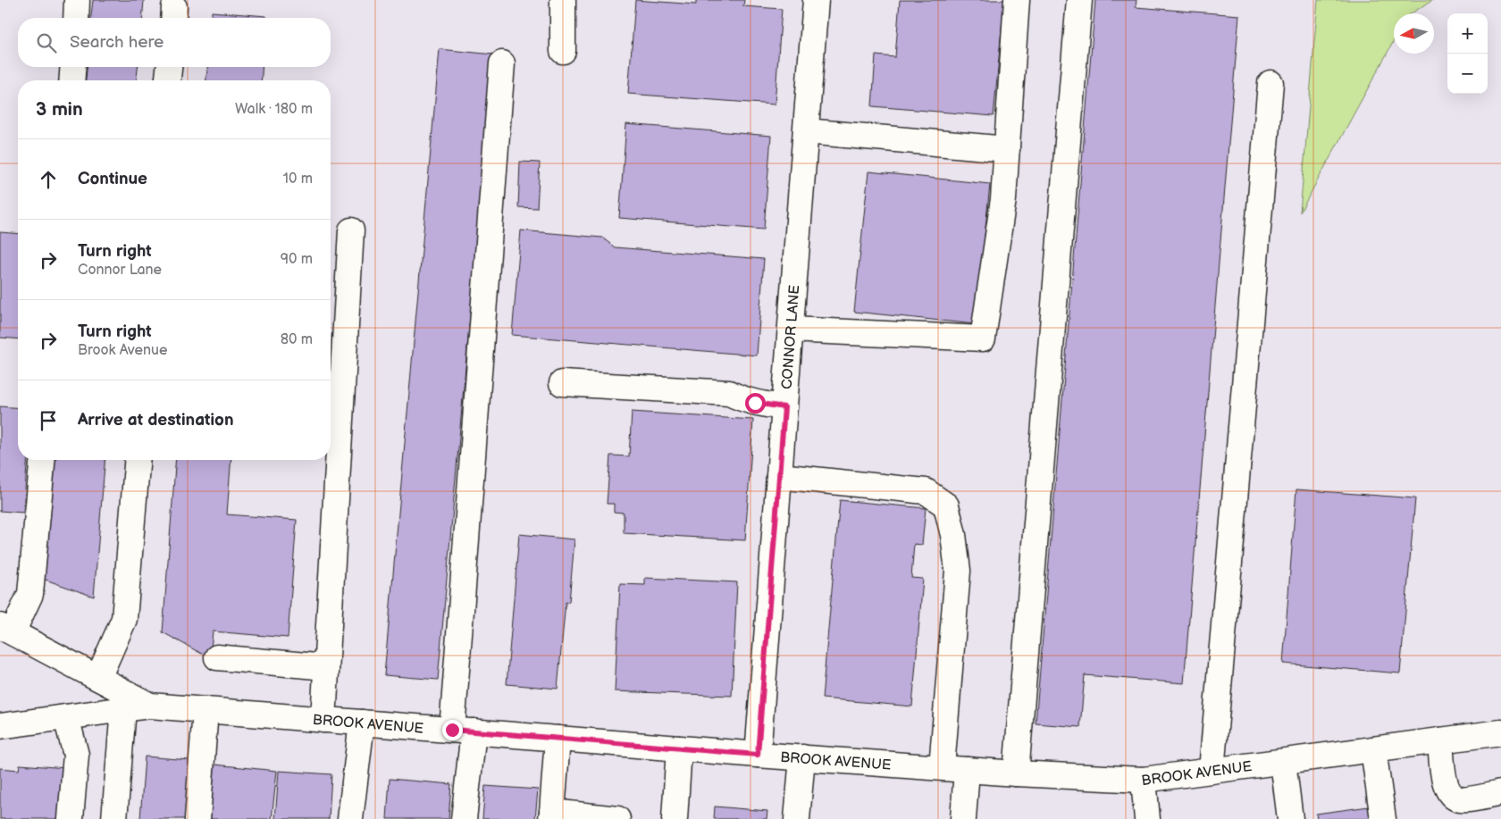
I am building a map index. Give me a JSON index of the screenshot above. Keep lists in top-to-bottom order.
{
  "streets": {
    "street": ["CONNOR LANE", "BROOK AVENUE"]
  },
  "crossings": [
    ["CONNOR LANE", "BROOK AVENUE"]
  ],
  "north": "left",
  "page": {
    "map_buttons": ["+", "−"],
    "search": "Search here",
    "heading": ["3 min", "Walk · 180 m"],
    "list": [
      ["Continue", "10 m"],
      ["Turn right", "Connor Lane", "90 m"],
      ["Turn right", "Brook Avenue", "80 m"],
      "Arrive at destination"
    ]
  }
}
